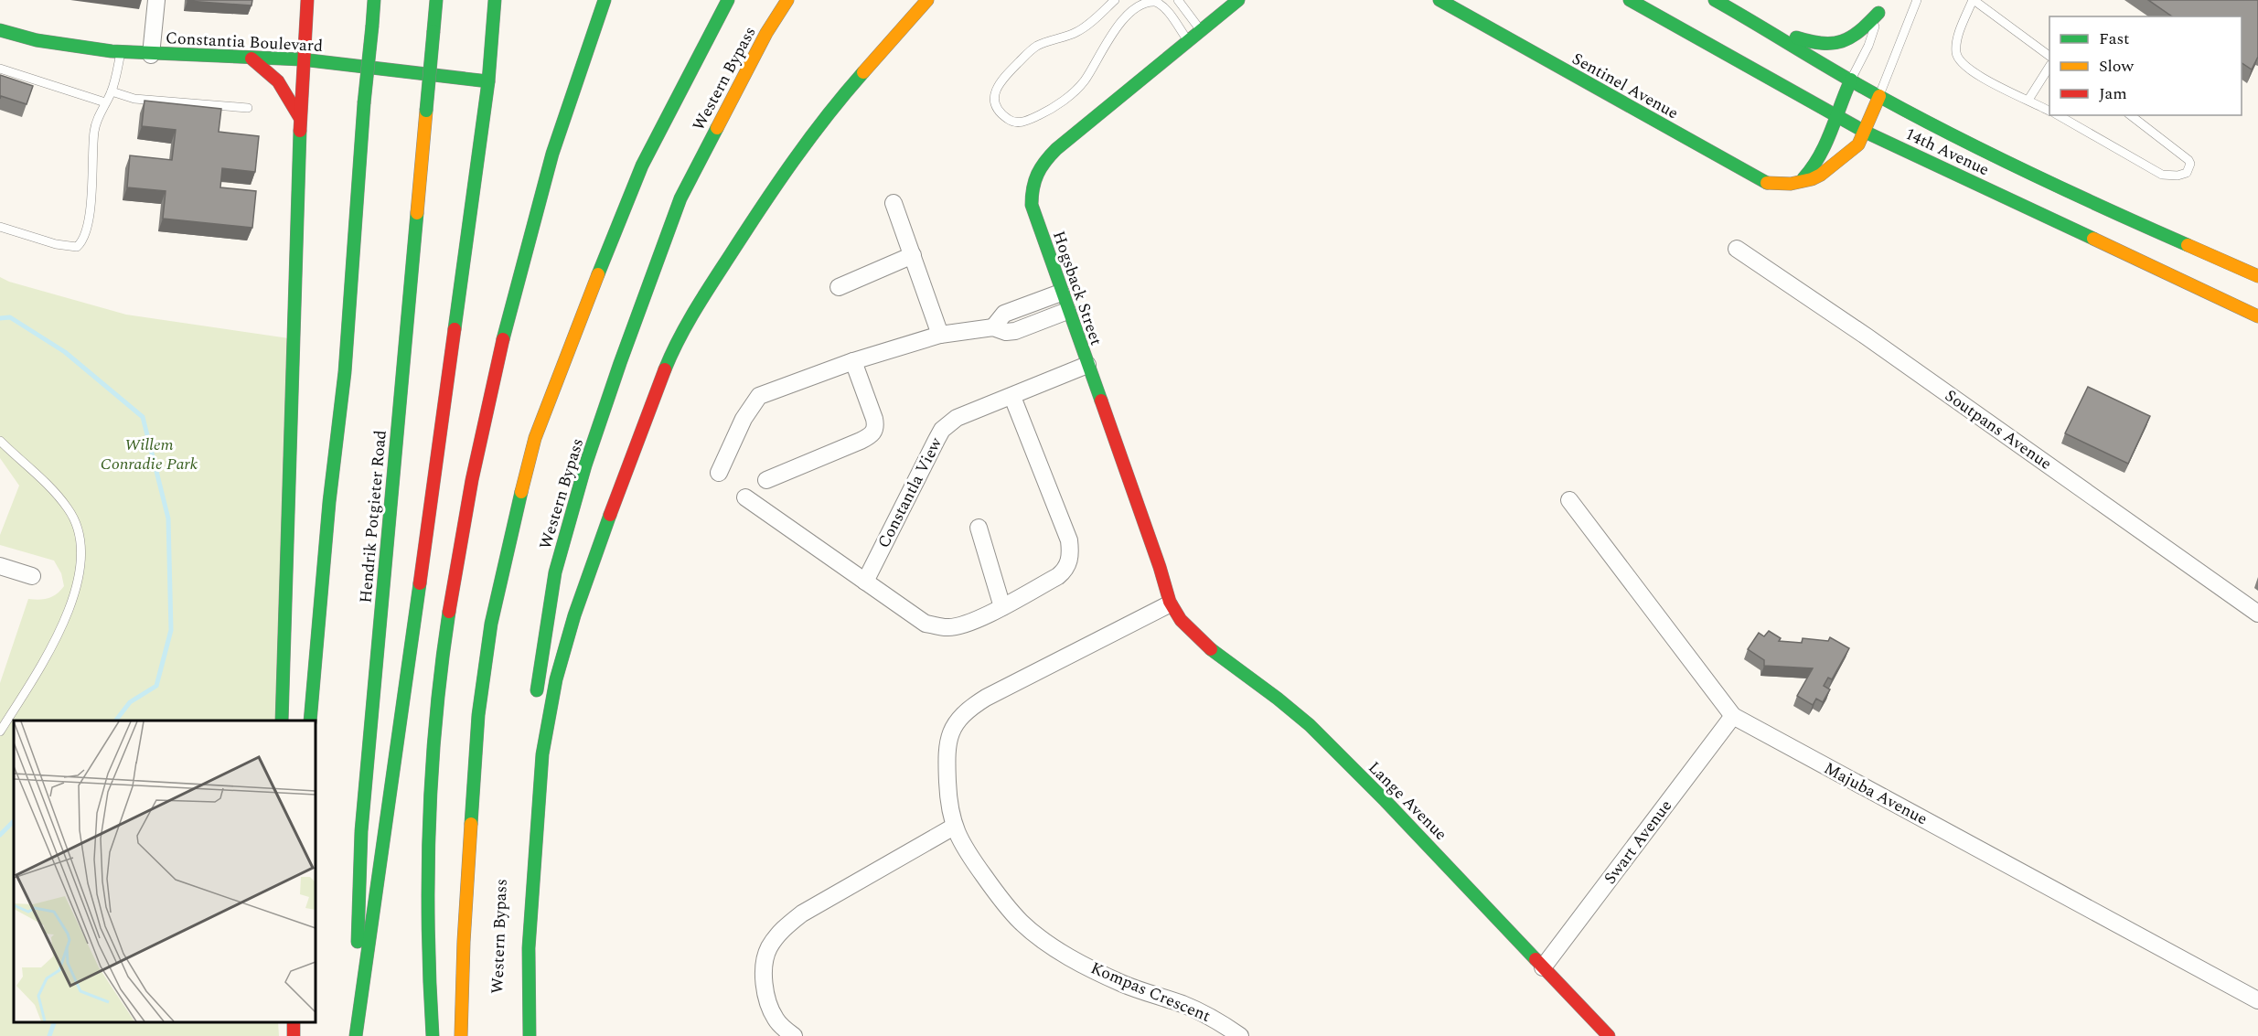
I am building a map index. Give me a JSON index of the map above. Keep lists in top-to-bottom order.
{
  "streets": {
    "main road": [
      "Constantia Boulevard",
      "Western Bypass",
      "Sentinel Avenue",
      "14th Avenue",
      "Hogsback Street",
      "Hendrik Potgieter Road",
      "Lange Avenue"
    ],
    "street": [
      "Soutpans Avenue",
      "Constantla View",
      "Majuba Avenue",
      "Swart Avenue",
      "Kompas Crescent"
    ]
  },
  "crossings": [
    ["Sentinel Avenue", "14th Avenue"],
    ["Hogsback Street", "Constantla View"],
    ["Hogsback Street", "Lange Avenue"],
    ["Hogsback Street", "Kompas Crescent"],
    ["Majuba Avenue", "Swart Avenue"],
    ["Lange Avenue", "Swart Avenue"],
    ["Lange Avenue", "Kompas Crescent"]
  ],
  "parks": ["Willem Conradie Park"],
  "legend": ["Fast", "Slow", "Jam"]
}
